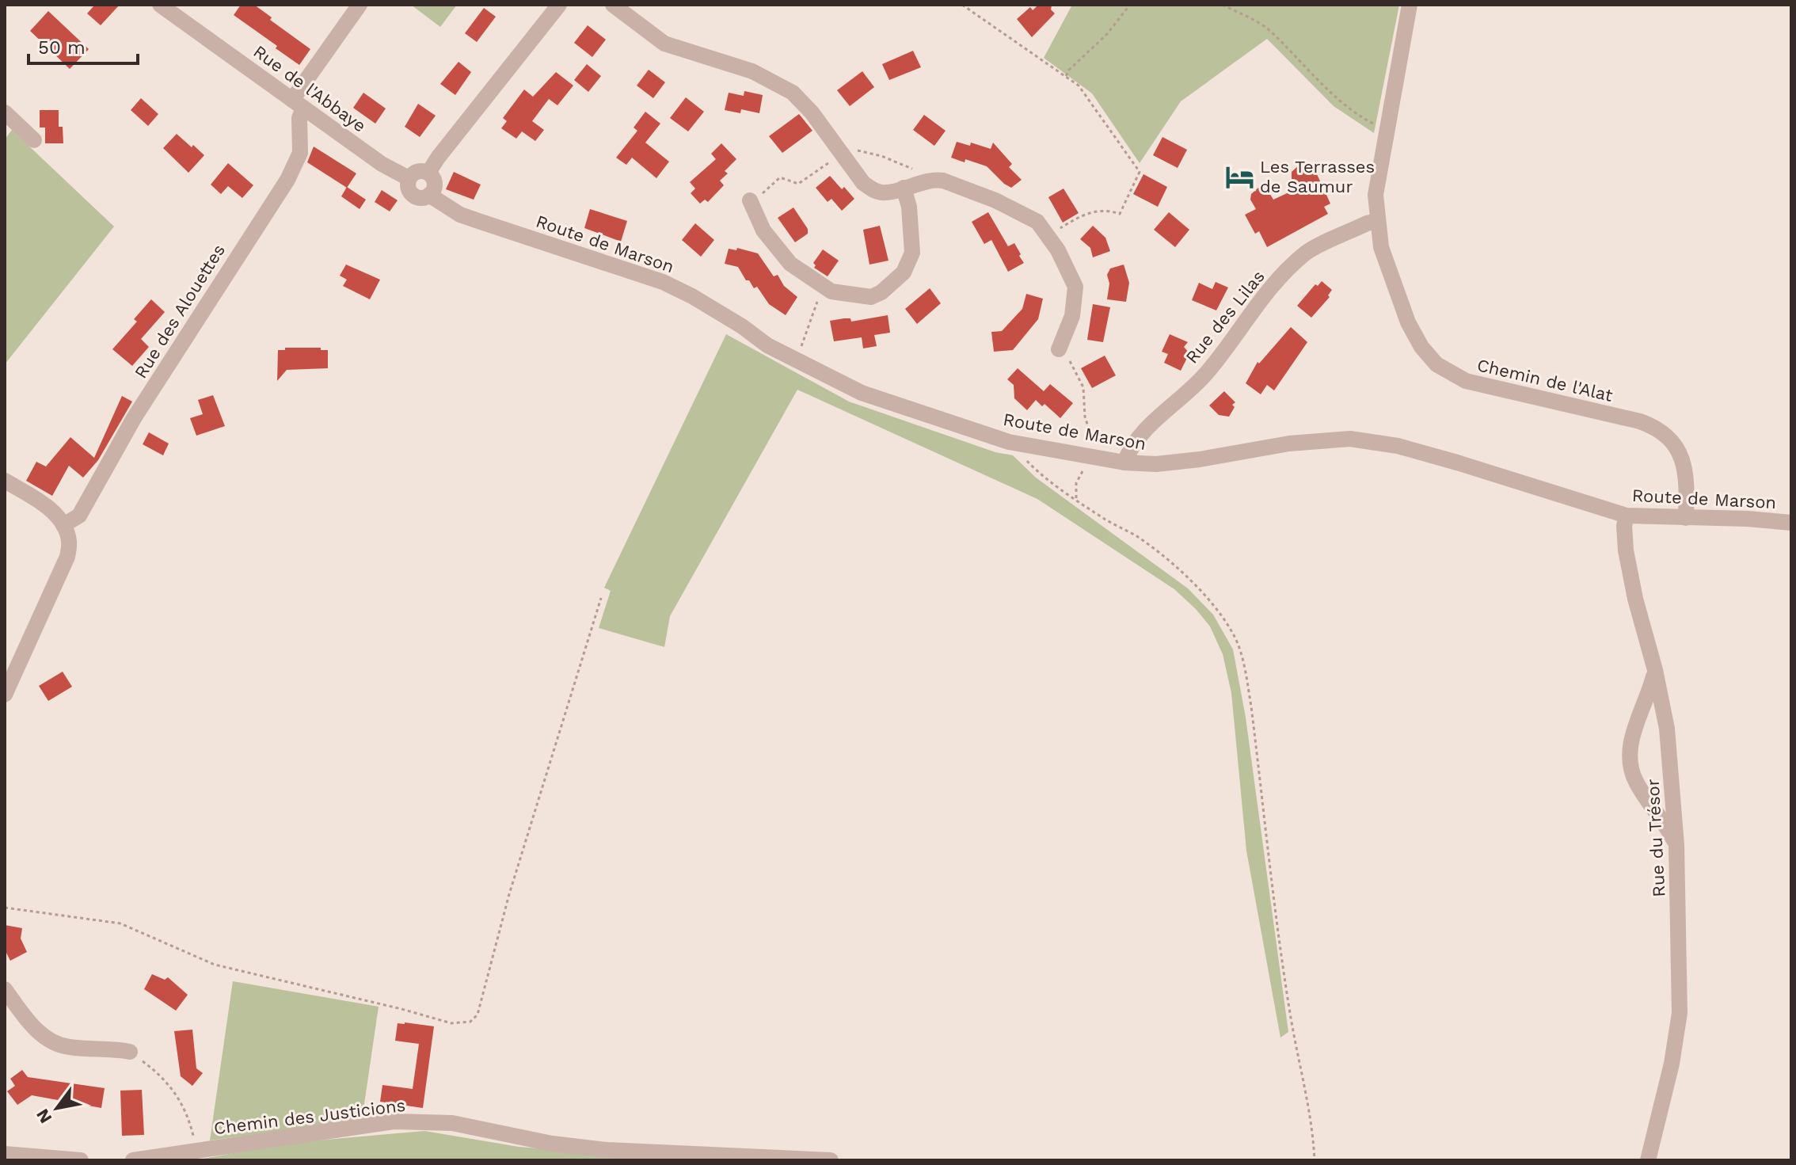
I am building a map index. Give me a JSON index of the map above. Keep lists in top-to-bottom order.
{
  "streets": {
    "street": [
      "Rue de l'Abbaye",
      "Route de Marson",
      "Rue des Alouettes",
      "Rue des Lilas",
      "Chemin de l'Alat",
      "Rue du Trésor",
      "Chemin des Justicions"
    ]
  },
  "crossings": [
    ["Rue de l'Abbaye", "Route de Marson"],
    ["Rue de l'Abbaye", "Rue des Alouettes"],
    ["Route de Marson", "Rue des Lilas"],
    ["Route de Marson", "Chemin de l'Alat"],
    ["Route de Marson", "Rue du Trésor"],
    ["Rue des Lilas", "Chemin de l'Alat"]
  ],
  "places": {
    "hotel": ["Les Terrasses de Saumur"]
  },
  "scale_bar": "50 m",
  "north": "bottom left"
}
